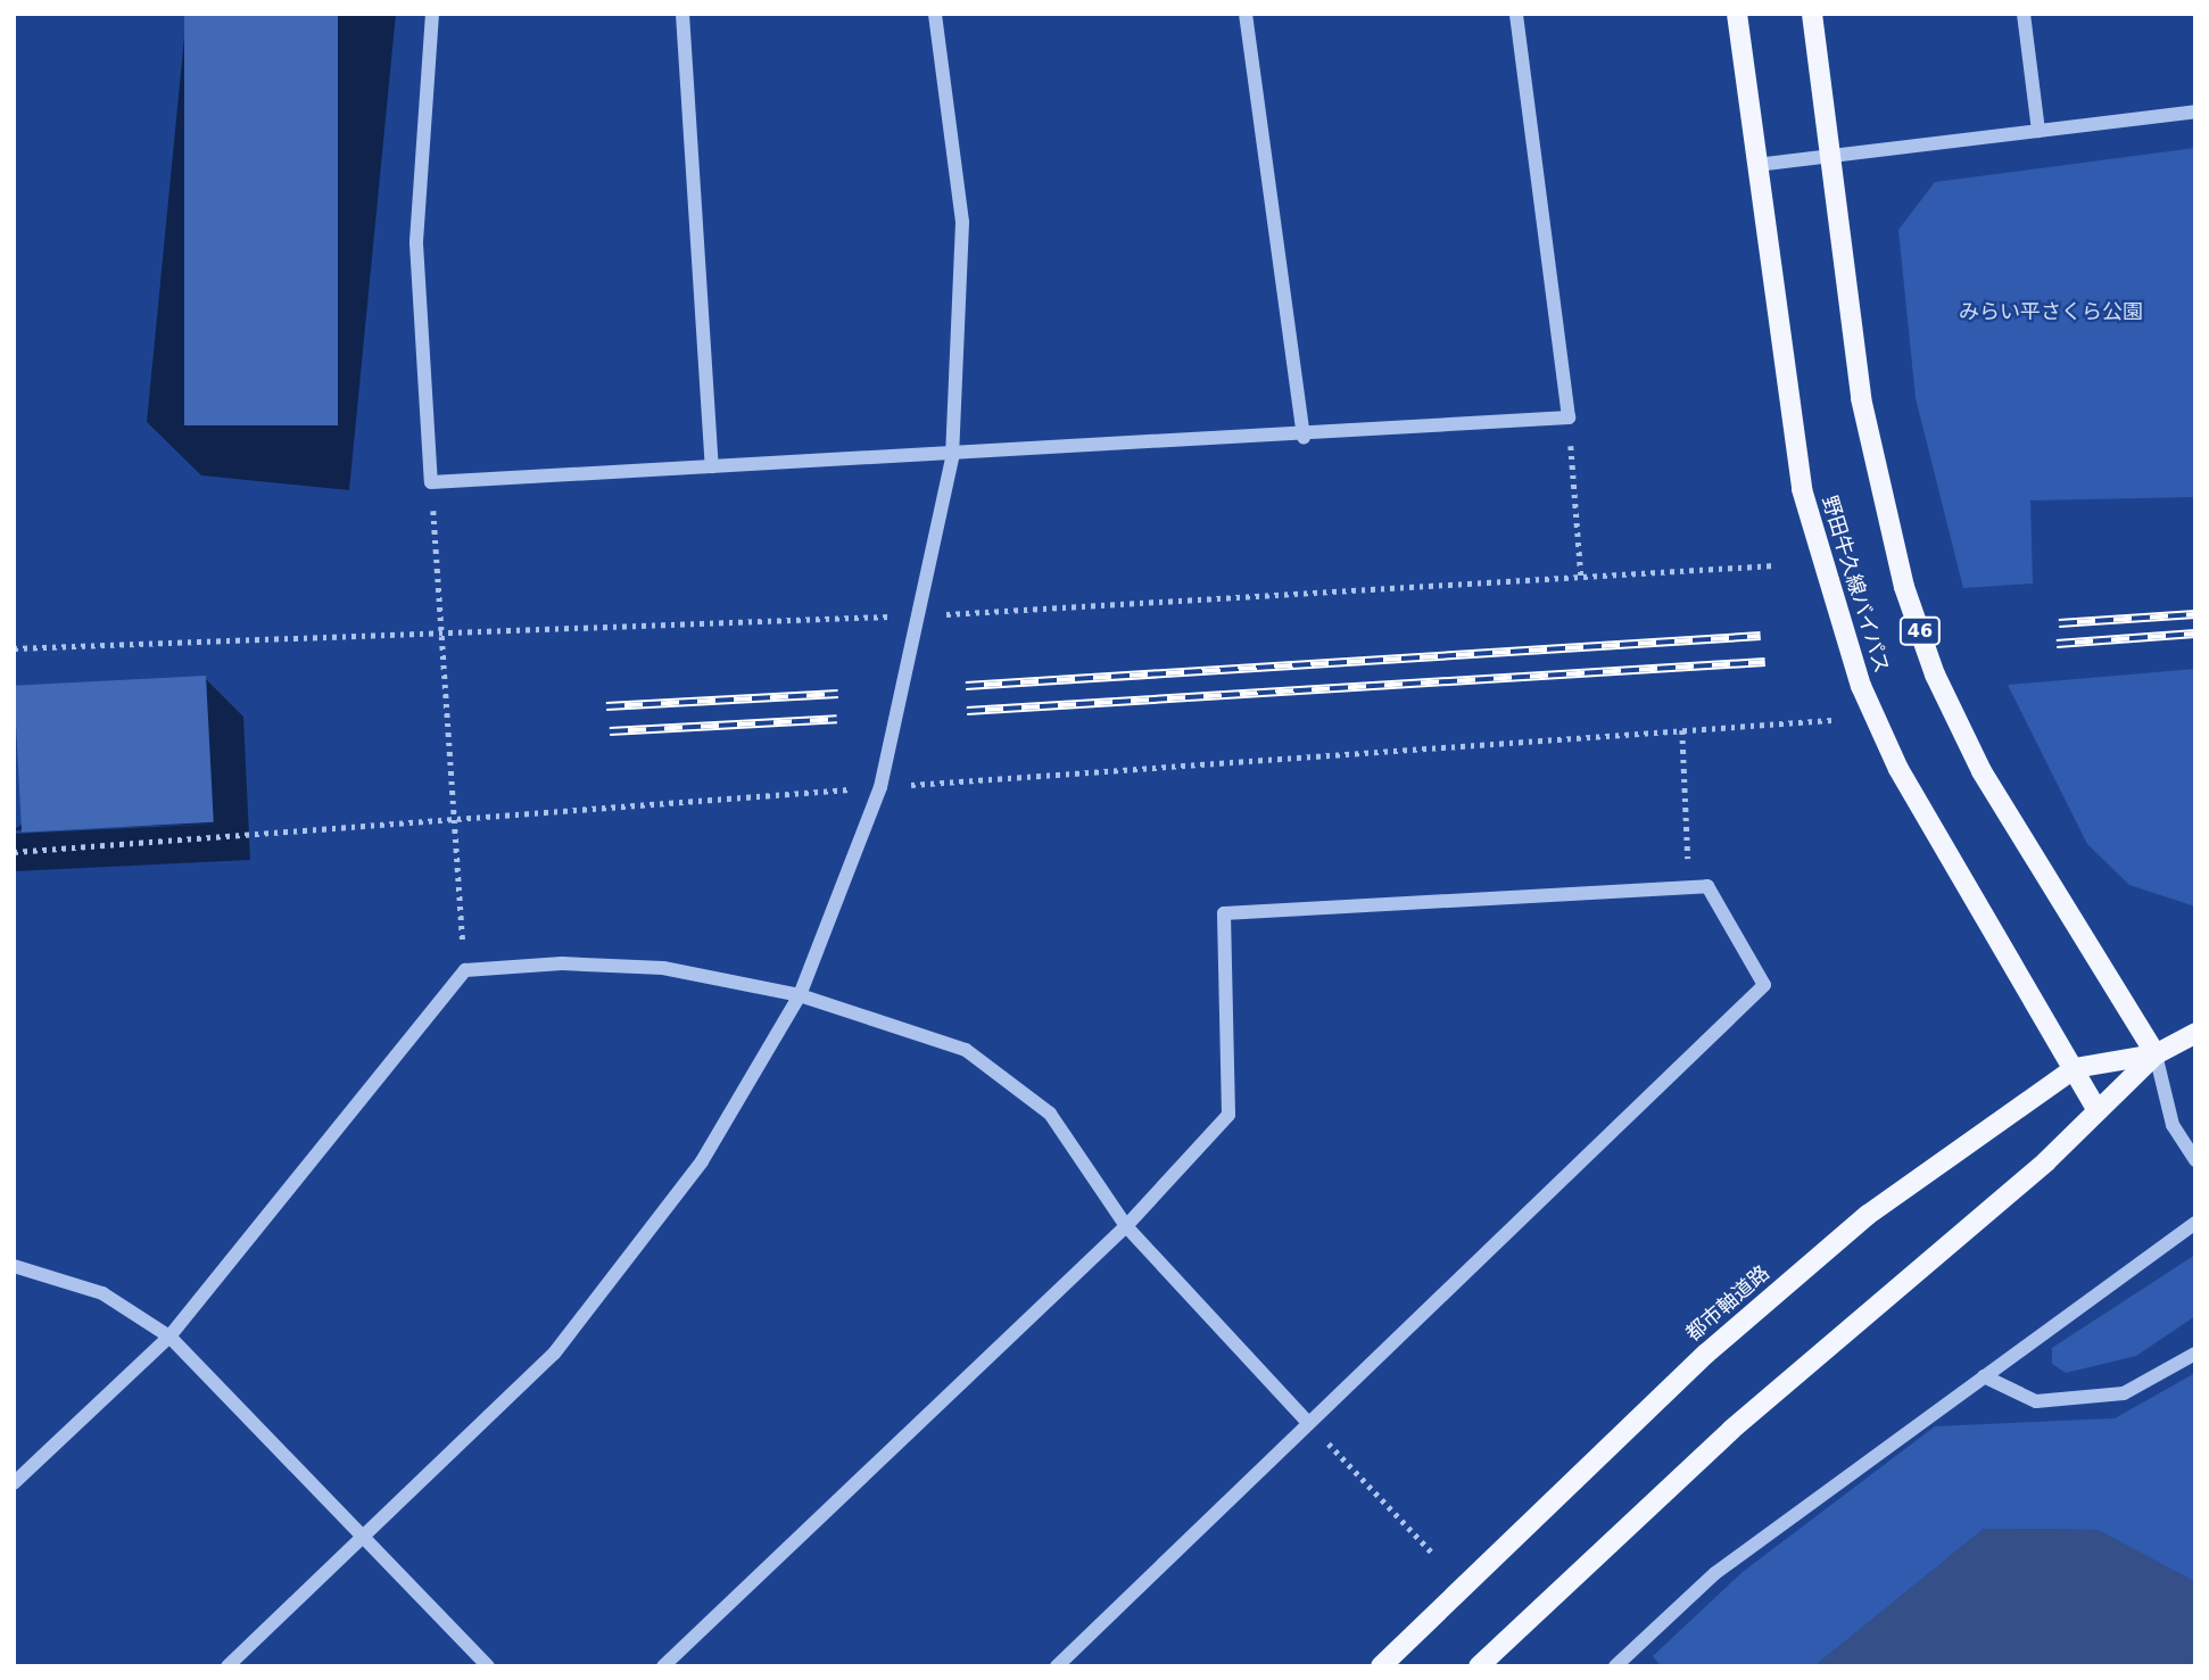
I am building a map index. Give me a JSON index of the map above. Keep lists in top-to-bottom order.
{
  "streets": {
    "main road": ["野田牛久線バイパス", "46", "都市軸道路"]
  },
  "crossings": [
    ["野田牛久線バイパス", "都市軸道路"],
    ["46", "都市軸道路"]
  ],
  "parks": ["みらい平さくら公園"]
}
